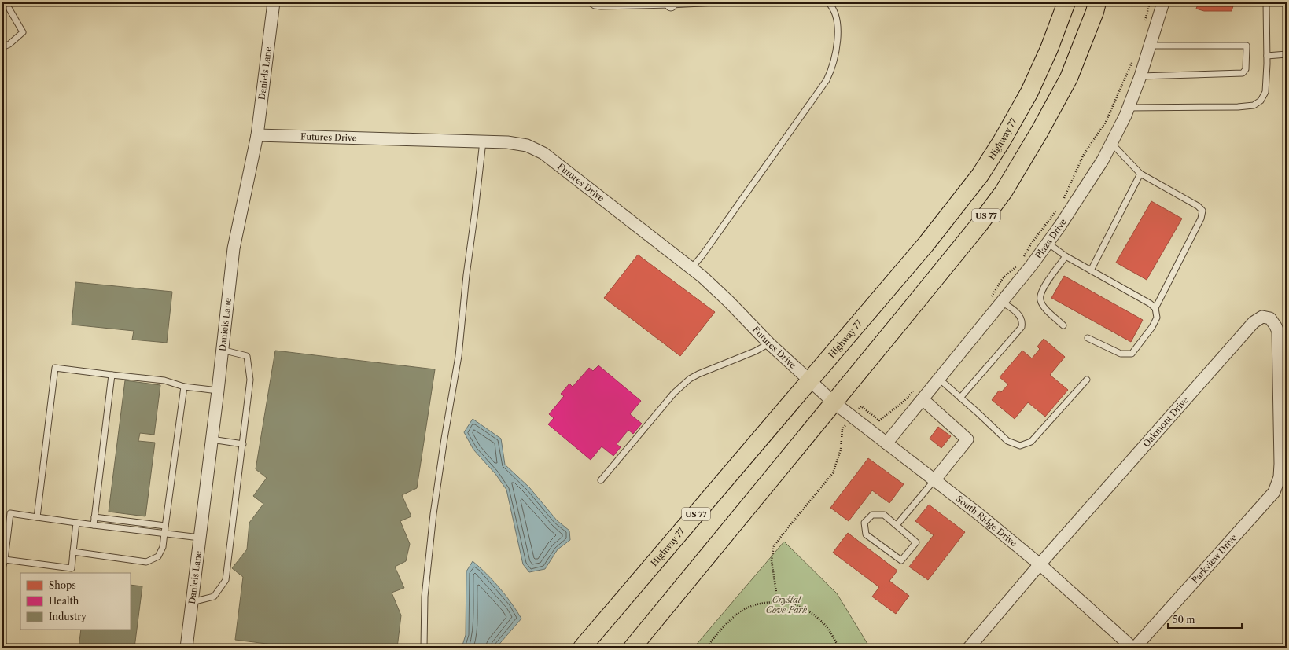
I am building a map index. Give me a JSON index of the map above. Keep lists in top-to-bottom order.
{
  "streets": {
    "highway": ["Highway 77", "US 77"],
    "street": [
      "Daniels Lane",
      "Futures Drive",
      "Plaza Drive",
      "Oakmont Drive",
      "South Ridge Drive",
      "Parkview Drive"
    ]
  },
  "crossings": [
    ["Daniels Lane", "Futures Drive"],
    ["Futures Drive", "Highway 77"],
    ["Futures Drive", "US 77"],
    ["Futures Drive", "South Ridge Drive"],
    ["US 77", "South Ridge Drive"],
    ["Plaza Drive", "South Ridge Drive"],
    ["Oakmont Drive", "South Ridge Drive"],
    ["Oakmont Drive", "Parkview Drive"],
    ["South Ridge Drive", "Parkview Drive"]
  ],
  "parks": ["Crystal Cove Park"],
  "legend": ["Shops", "Health", "Industry"],
  "scale_bar": "50 m"
}
